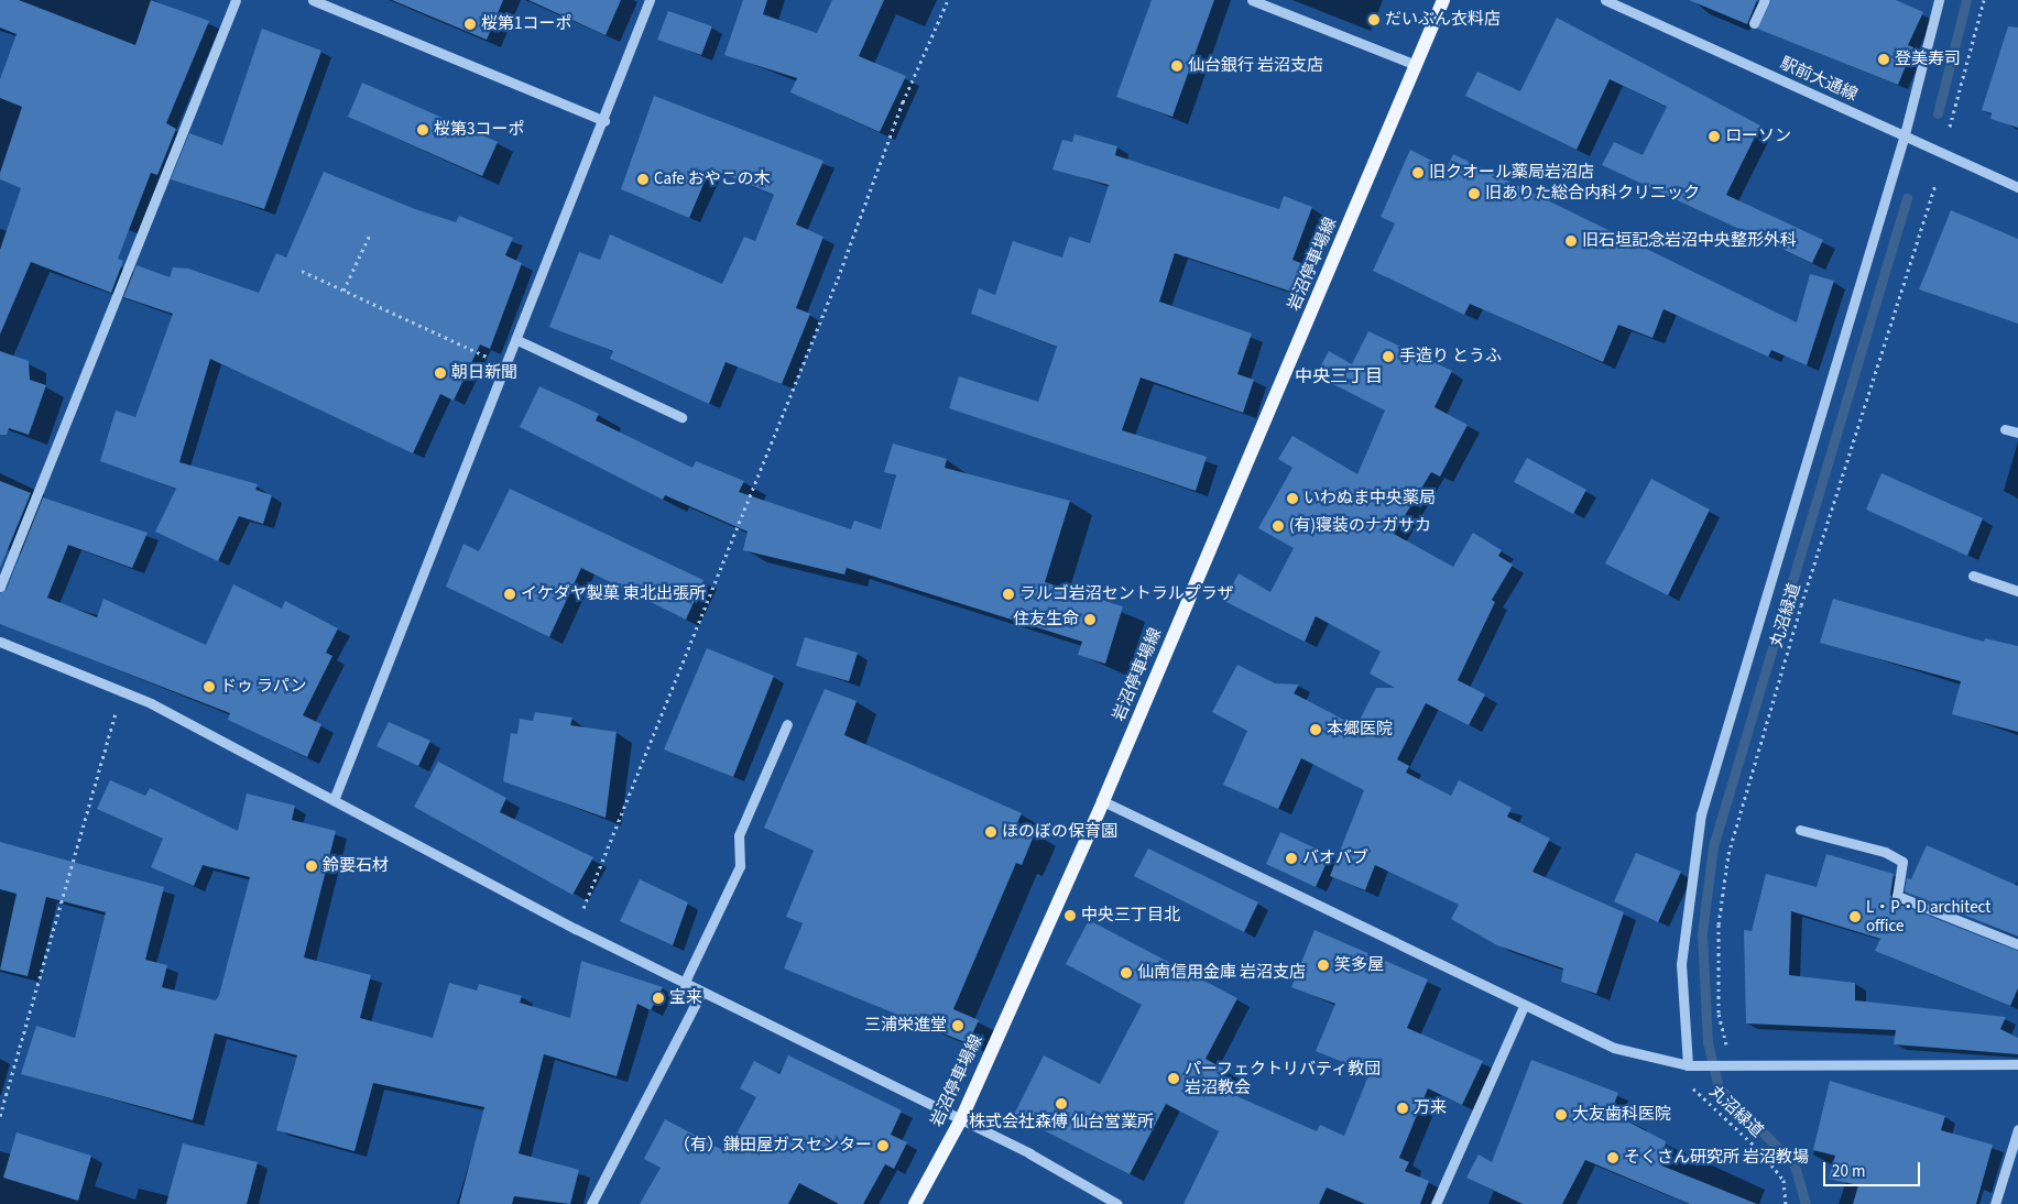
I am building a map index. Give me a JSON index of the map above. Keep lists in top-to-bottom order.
{
  "streets": {
    "main road": ["岩沼停車場線"],
    "street": ["駅前大通線"],
    "path": ["丸沼緑道"]
  },
  "districts": ["中央三丁目"],
  "places": [
    "だいぶん衣料店",
    "桜第1コーポ",
    "登美寿司",
    "仙台銀行 岩沼支店",
    "桜第3コーポ",
    "ローソン",
    "旧クオール薬局岩沼店",
    "Cafe おやこの木",
    "旧ありた総合内科クリニック",
    "旧石垣記念岩沼中央整形外科",
    "手造り とうふ",
    "朝日新聞",
    "いわぬま中央薬局",
    "(有)寝装のナガサカ",
    "イケダヤ製菓 東北出張所",
    "ラルゴ岩沼セントラルプラザ",
    "住友生命",
    "ドゥ ラパン",
    "本郷医院",
    "ほのぼの保育園",
    "バオバブ",
    "鈴要石材",
    "中央三丁目北",
    "L・P・D architect office",
    "笑多屋",
    "仙南信用金庫 岩沼支店",
    "宝来",
    "三浦栄進堂",
    "パーフェクトリバティ教団 岩沼教会",
    "株式会社森傅 仙台営業所",
    "万来",
    "大友歯科医院",
    "（有）鎌田屋ガスセンター",
    "そくさん研究所 岩沼教場"
  ],
  "scale_bar": "20 m"
}
